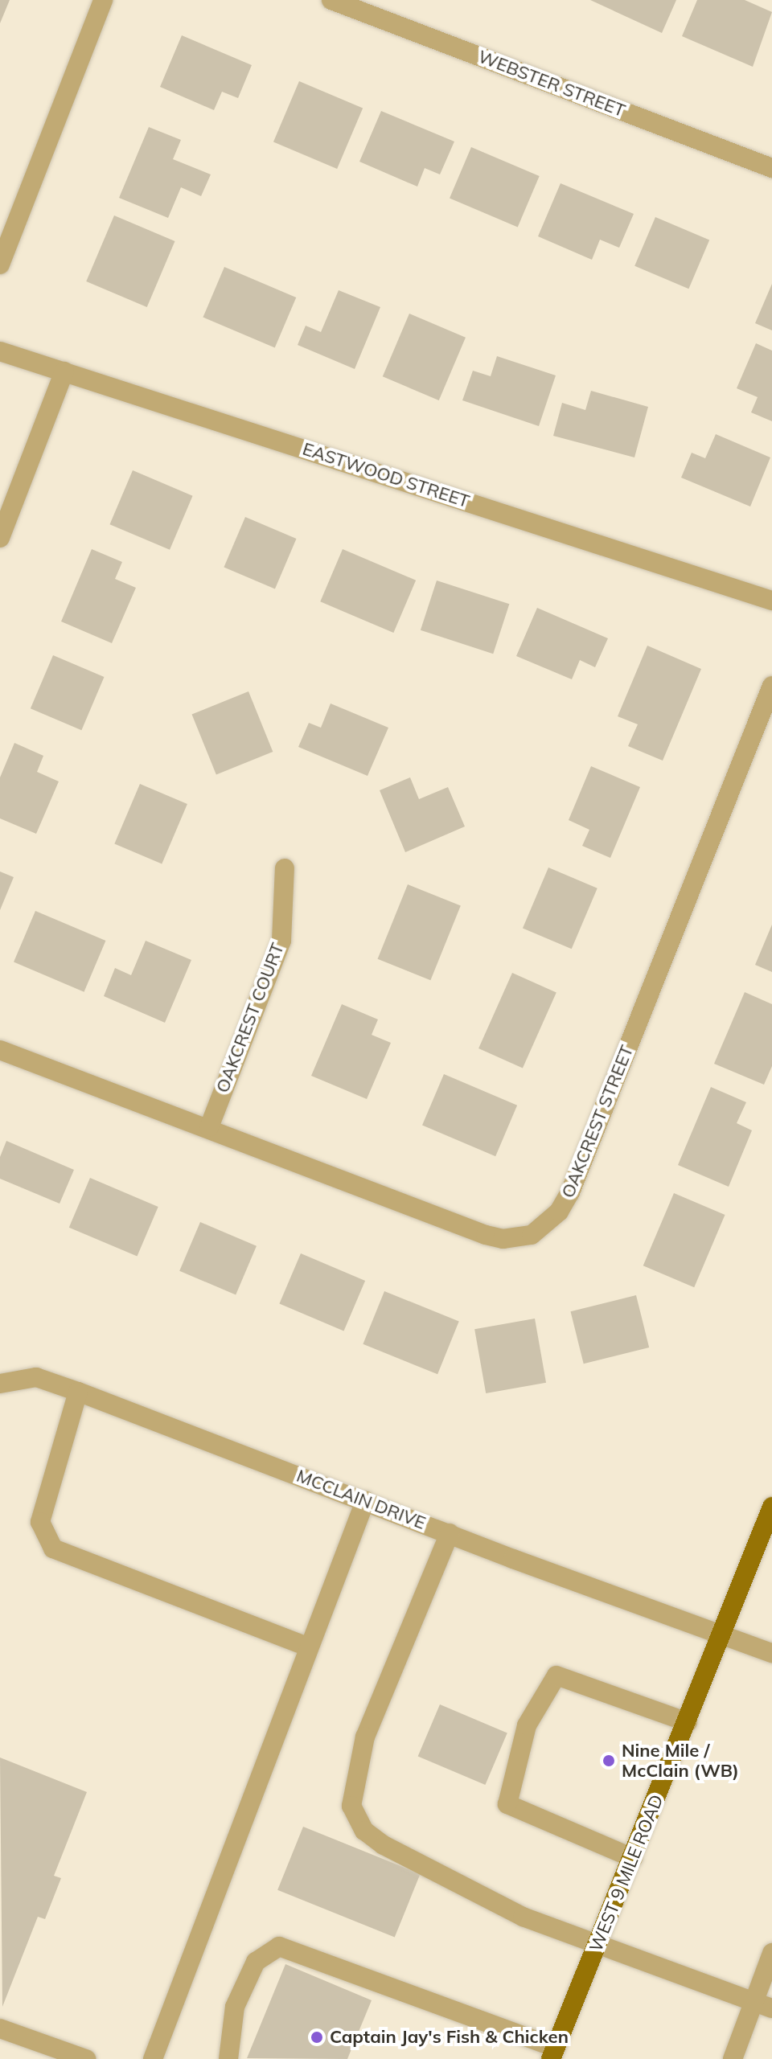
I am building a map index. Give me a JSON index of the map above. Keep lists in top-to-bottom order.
{
  "streets": {
    "main road": ["WEST 9 MILE ROAD"],
    "street": [
      "WEBSTER STREET",
      "EASTWOOD STREET",
      "OAKCREST COURT",
      "OAKCREST STREET",
      "MCCLAIN DRIVE"
    ]
  },
  "crossings": [
    ["OAKCREST COURT", "OAKCREST STREET"],
    ["MCCLAIN DRIVE", "WEST 9 MILE ROAD"]
  ],
  "places": ["Nine Mile / McClain (WB)", "Captain Jay's Fish & Chicken"]
}
